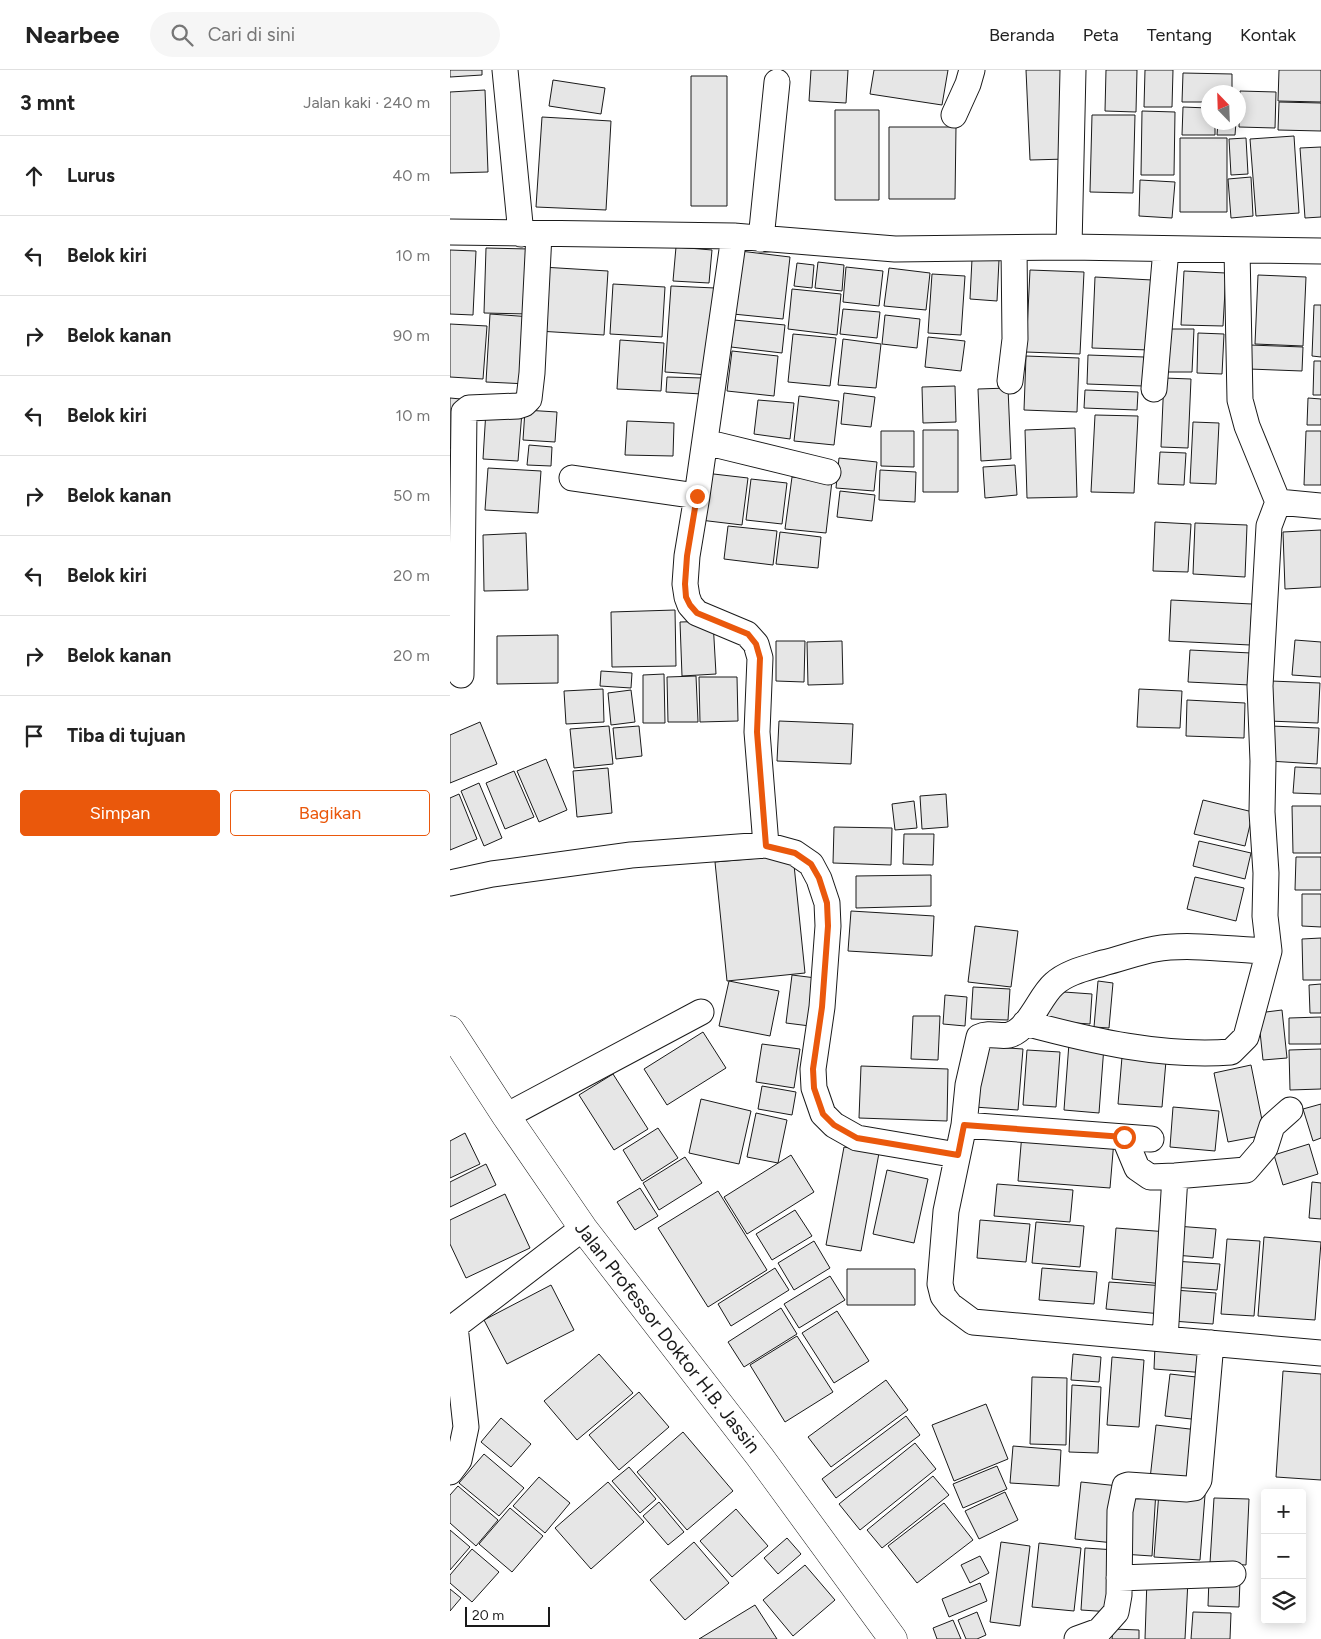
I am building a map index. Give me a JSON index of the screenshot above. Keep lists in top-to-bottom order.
{
  "streets": {
    "highway": ["Jalan Professor Doktor H.B. Jassin"]
  },
  "scale_bar": "20 m",
  "north": "top left",
  "page": {
    "header": "Nearbee",
    "search": "Cari di sini",
    "nav": [
      "Beranda",
      "Peta",
      "Tentang",
      "Kontak"
    ],
    "heading": ["3 mnt", "Jalan kaki · 240 m"],
    "list": [
      ["Lurus", "40 m"],
      ["Belok kiri", "10 m"],
      ["Belok kanan", "90 m"],
      ["Belok kiri", "10 m"],
      ["Belok kanan", "50 m"],
      ["Belok kiri", "20 m"],
      ["Belok kanan", "20 m"],
      "Tiba di tujuan"
    ],
    "buttons": ["Simpan", "Bagikan"],
    "map_buttons": ["+", "−"],
    "scale": "20 m"
  }
}
